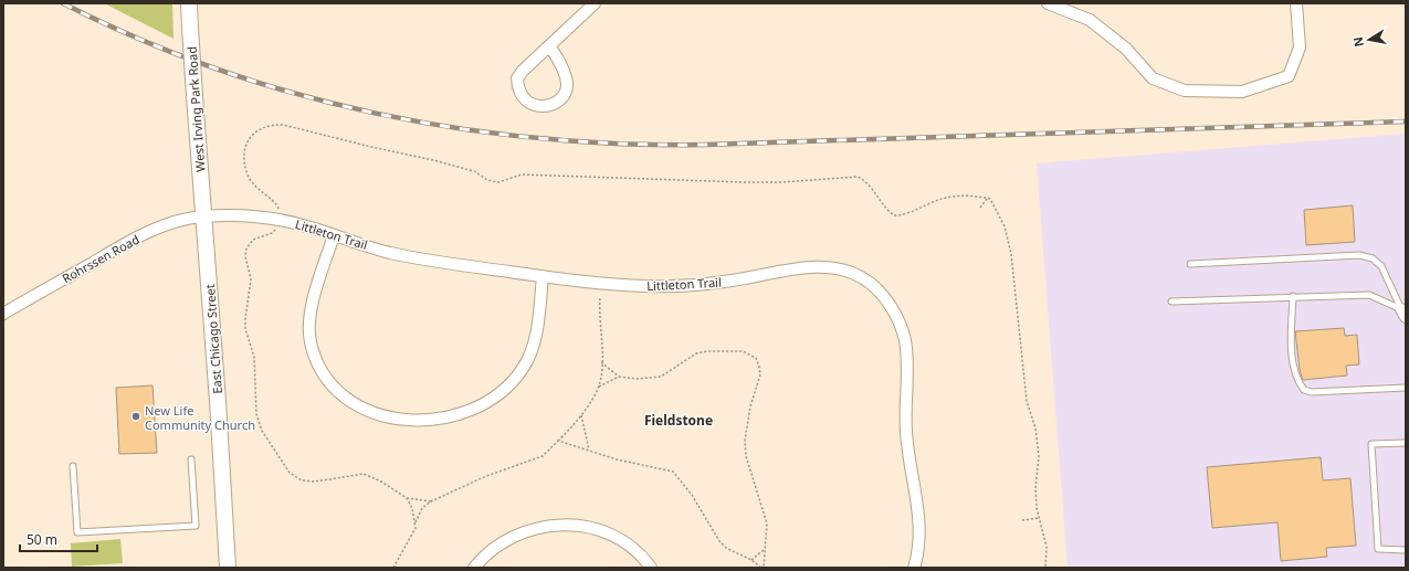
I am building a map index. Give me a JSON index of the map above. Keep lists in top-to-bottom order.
{
  "streets": {
    "main road": ["West Irving Park Road", "East Chicago Street"],
    "street": ["Littleton Trail", "Rohrssen Road"]
  },
  "crossings": [
    ["West Irving Park Road", "Littleton Trail"],
    ["West Irving Park Road", "Rohrssen Road"],
    ["West Irving Park Road", "East Chicago Street"],
    ["Littleton Trail", "Rohrssen Road"],
    ["Littleton Trail", "East Chicago Street"],
    ["Rohrssen Road", "East Chicago Street"]
  ],
  "districts": ["Fieldstone"],
  "places": ["New Life Community Church"],
  "scale_bar": "50 m",
  "north": "left"
}
